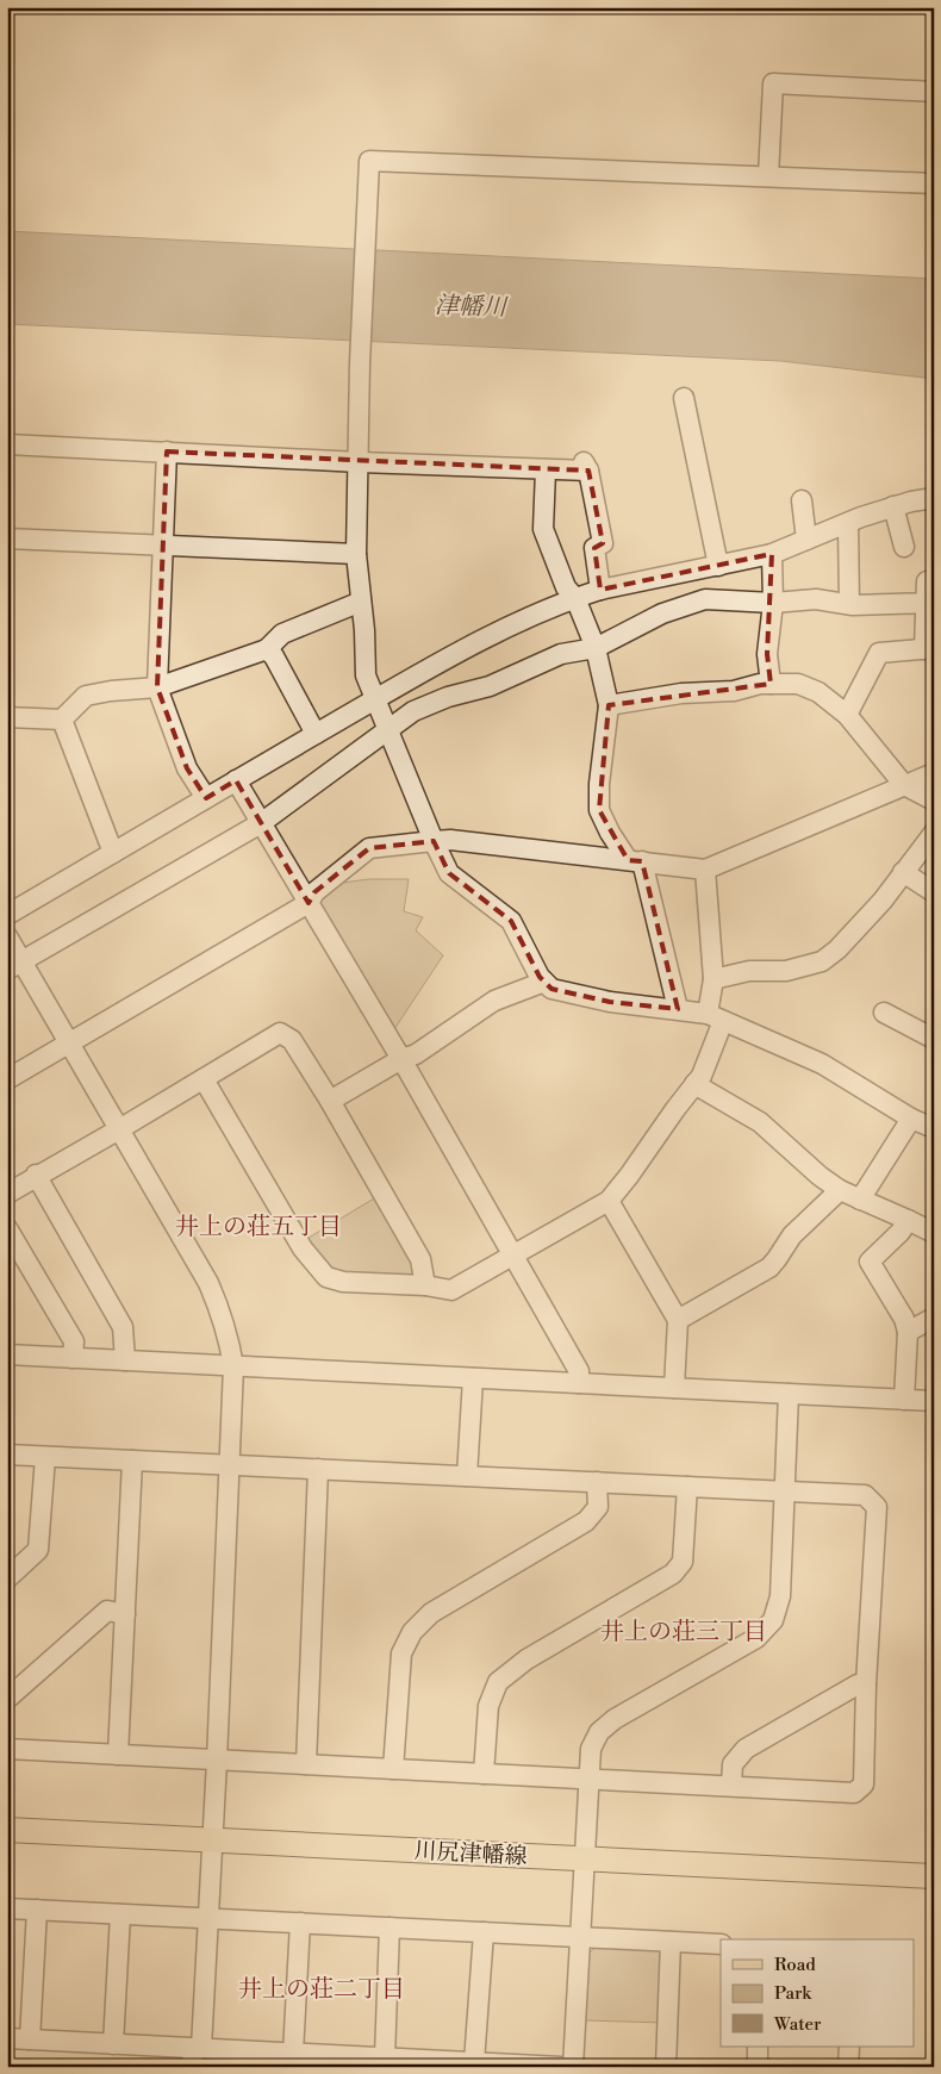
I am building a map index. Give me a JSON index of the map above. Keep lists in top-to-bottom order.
{
  "streets": {
    "main road": ["川尻津幡線"]
  },
  "districts": ["井上の荘五丁目", "井上の荘三丁目", "井上の荘二丁目"],
  "water": ["津幡川"],
  "legend": ["Road", "Park", "Water"]
}
